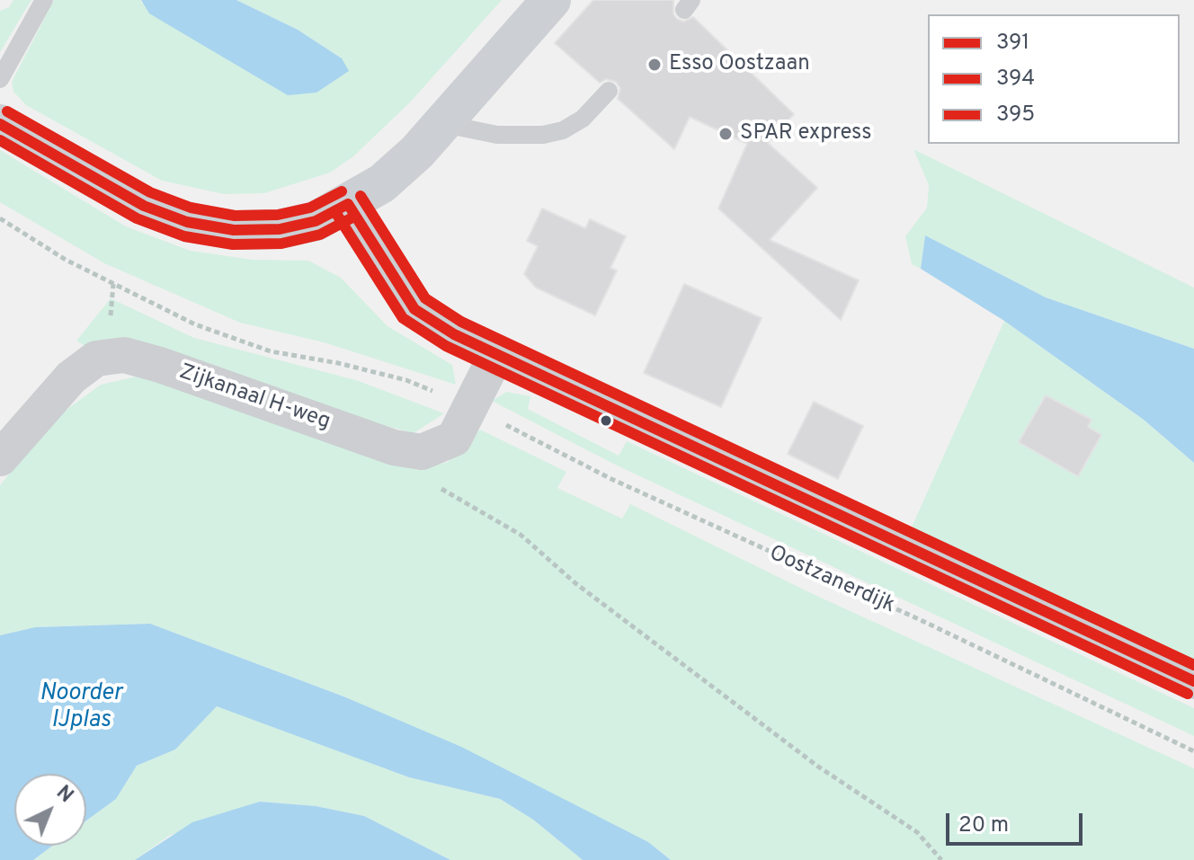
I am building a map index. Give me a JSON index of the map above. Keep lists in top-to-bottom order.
{
  "streets": {
    "street": ["Zijkanaal H-weg"],
    "path": ["Oostzanerdijk"]
  },
  "water": ["Noorder IJplas"],
  "places": ["Esso Oostzaan", "SPAR express"],
  "lines": ["transit line 395", "transit line 391", "transit line 394"],
  "legend": ["391", "394", "395"],
  "scale_bar": "20 m",
  "north": "top right"
}
